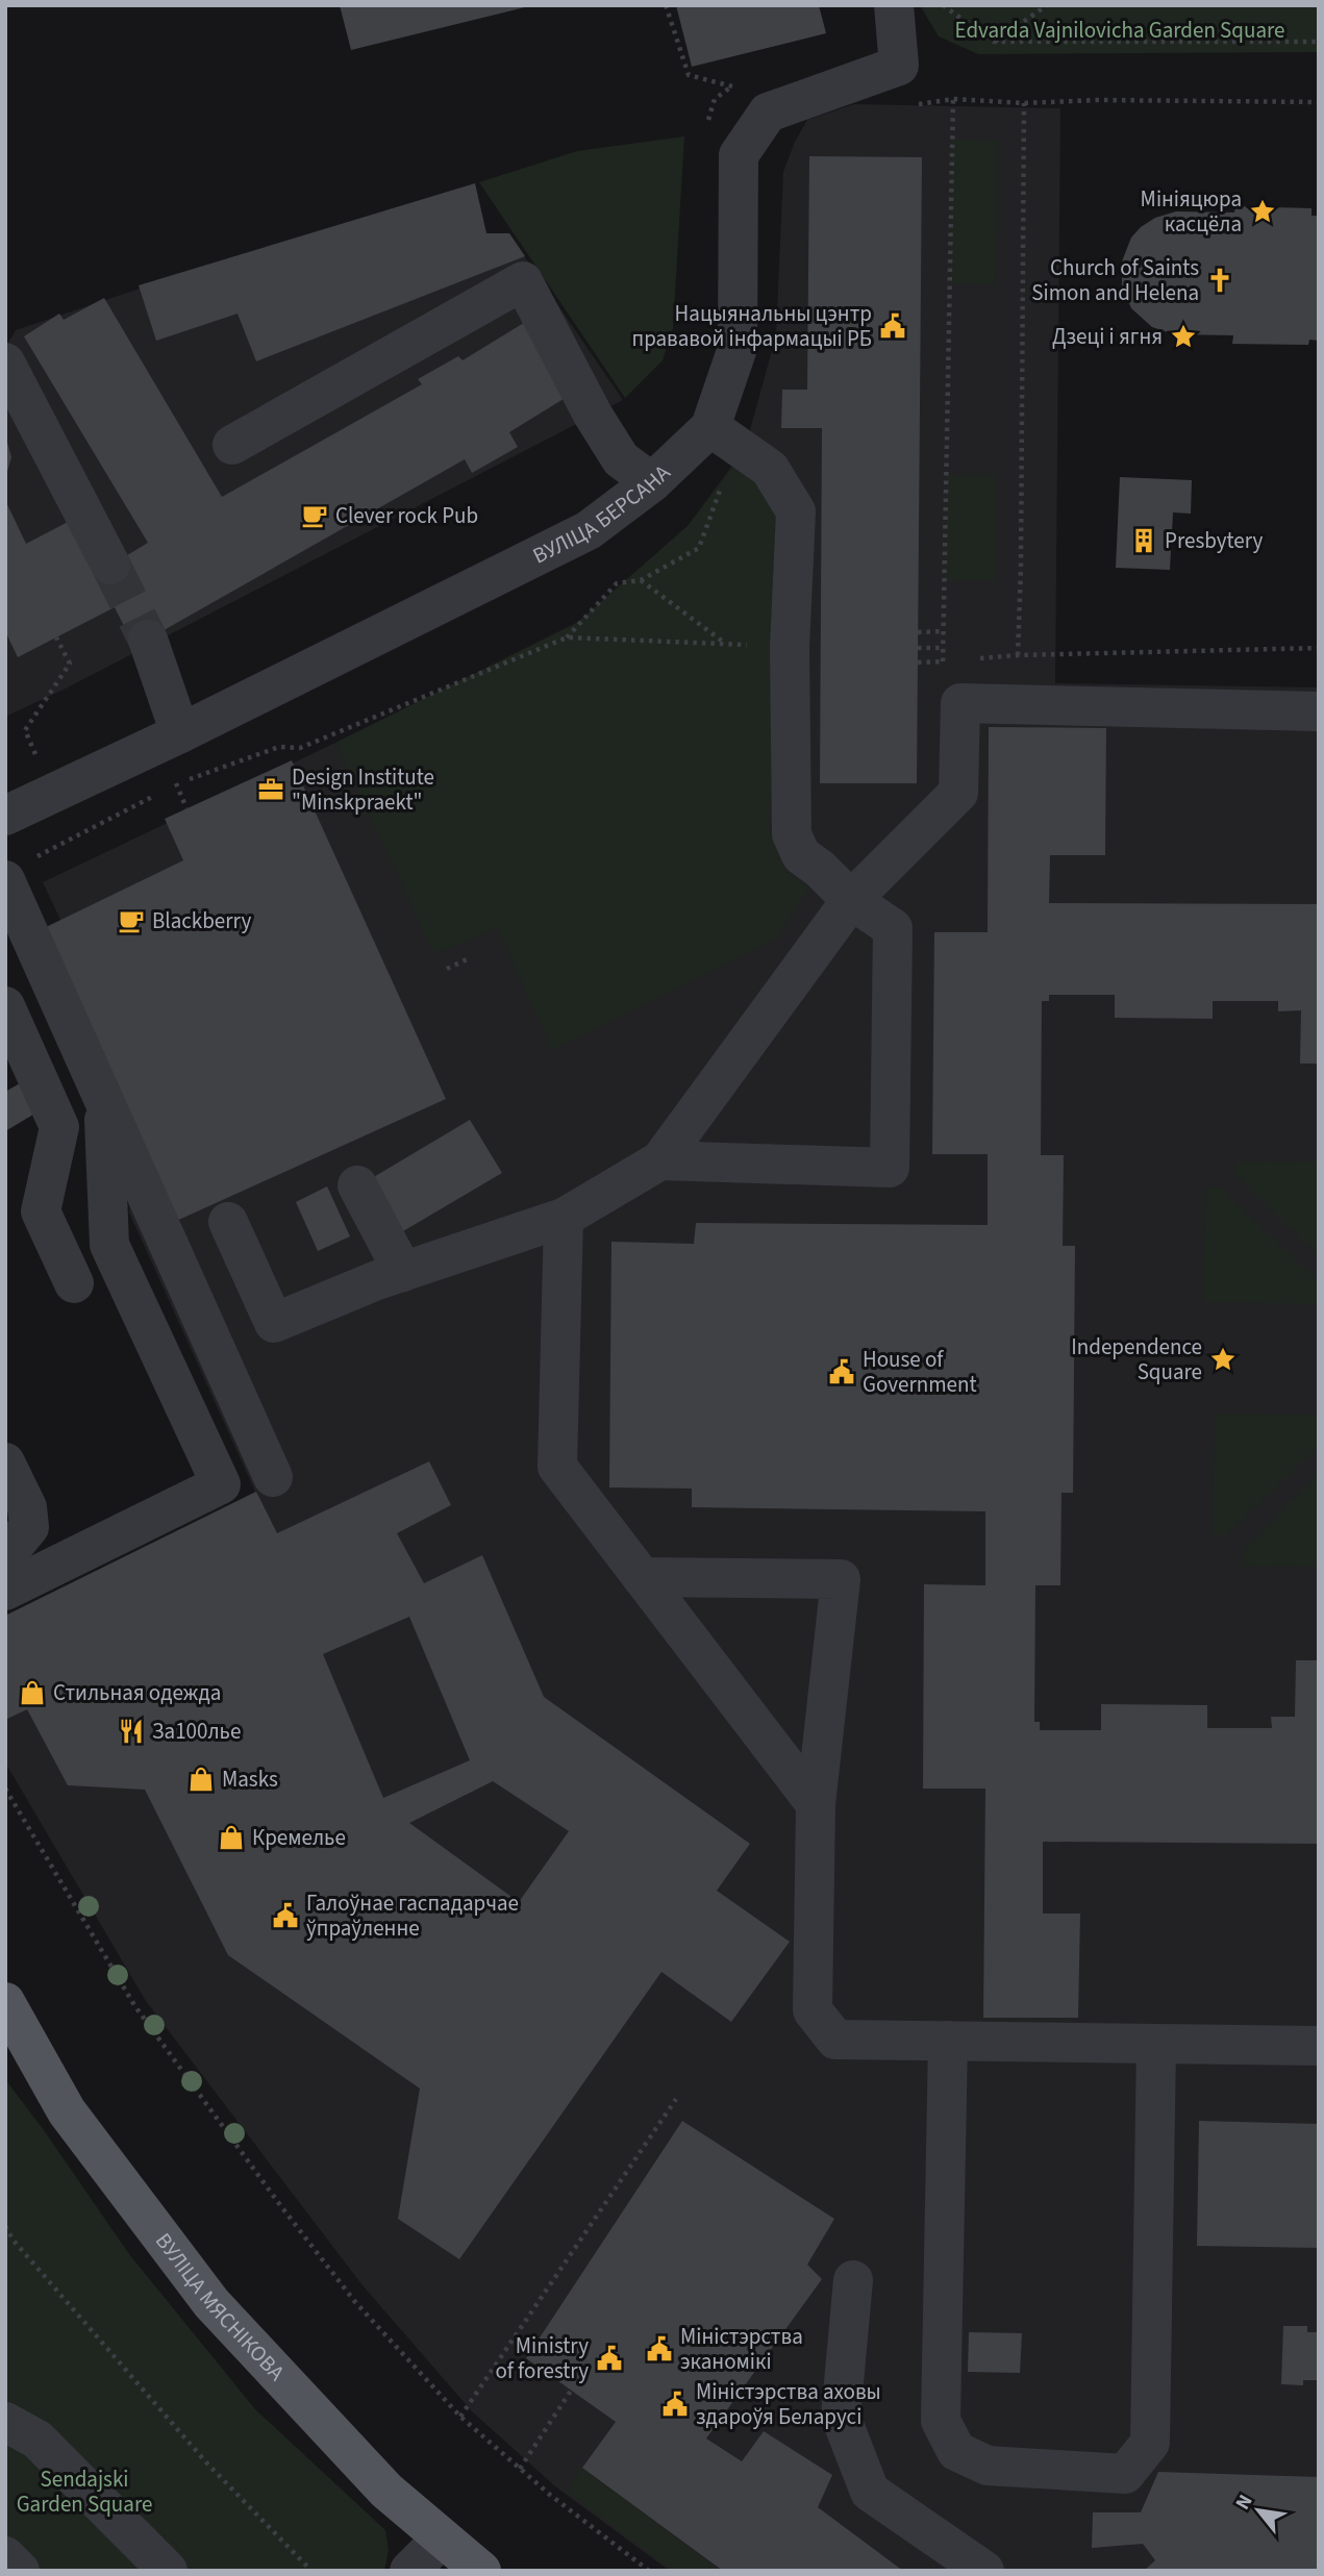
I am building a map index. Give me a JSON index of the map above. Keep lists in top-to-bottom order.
{
  "streets": {
    "main road": ["ВУЛІЦА МЯСНІКОВА"],
    "street": ["ВУЛІЦА БЕРСАНА"]
  },
  "parks": ["Edvarda Vajnilovicha Garden Square", "Sendajski Garden Square"],
  "places": {
    "place": ["Мініяцюра касцёла", "Дзеці і ягня", "Independence Square"],
    "church": ["Church of Saints Simon and Helena"],
    "public building": [
      "Нацыянальны цэнтр прававой інфармацыі РБ",
      "House of Government",
      "Галоўнае гаспадарчае ўпраўленне",
      "Міністэрства эканомікі",
      "Ministry of forestry",
      "Міністэрства аховы здароўя Беларусі"
    ],
    "cafe": ["Clever rock Pub", "Blackberry"],
    "building": ["Presbytery"],
    "office": ["Design Institute \"Minskpraekt\""],
    "shop": ["Стильная одежда", "Masks", "Кремелье"],
    "restaurant": ["За100лье"]
  },
  "north": "top left"
}
